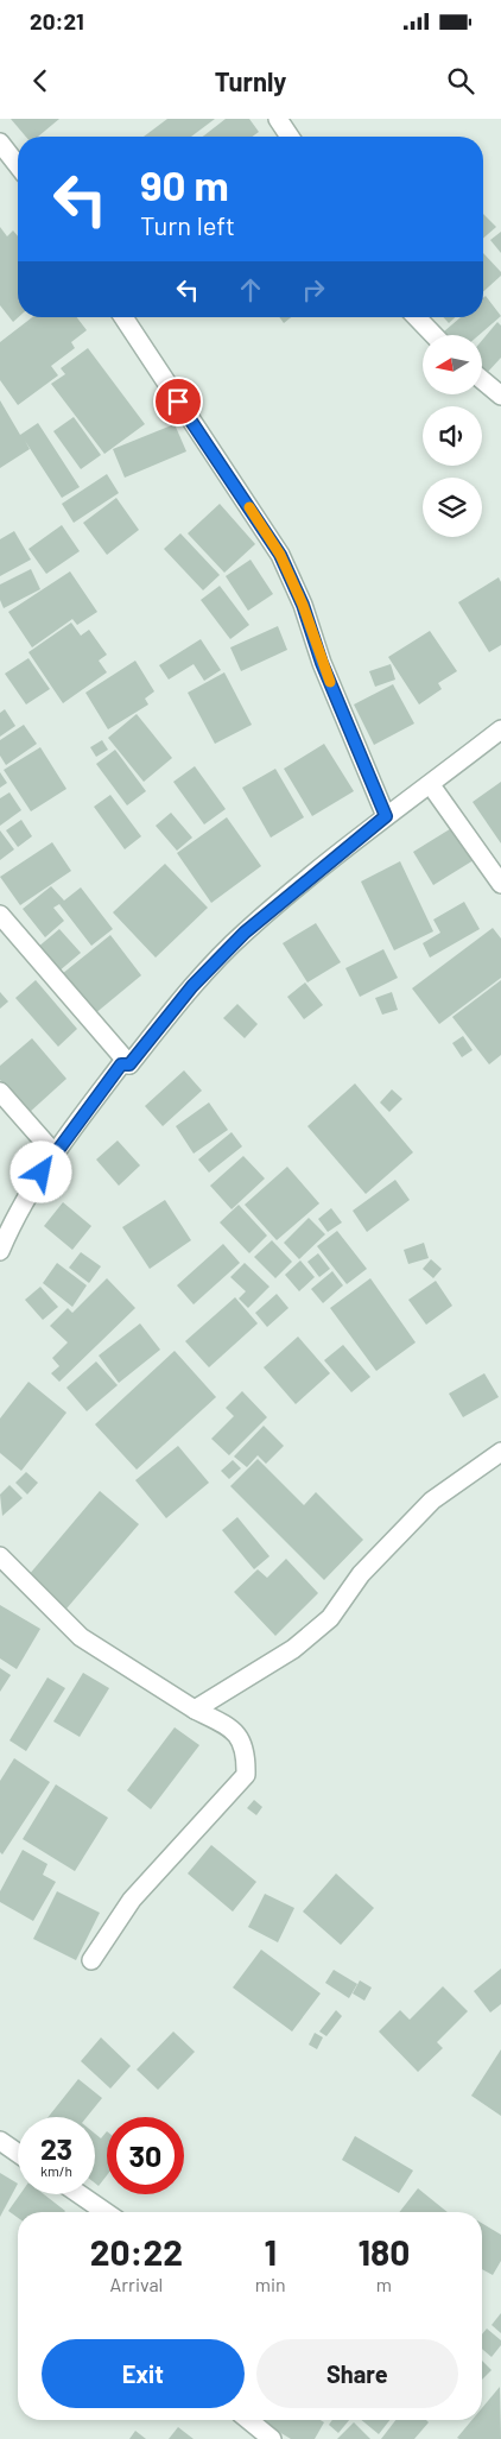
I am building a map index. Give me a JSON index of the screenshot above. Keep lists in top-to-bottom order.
{
  "north": "left",
  "page": {
    "status": "20:21",
    "header": "Turnly",
    "turn": ["90 m", "Turn left"],
    "speed": "23 km/h",
    "limit": "30",
    "eta": [
      "20:22",
      "Arrival",
      "1",
      "min",
      "180",
      "m"
    ],
    "buttons": ["Exit", "Share"]
  }
}
